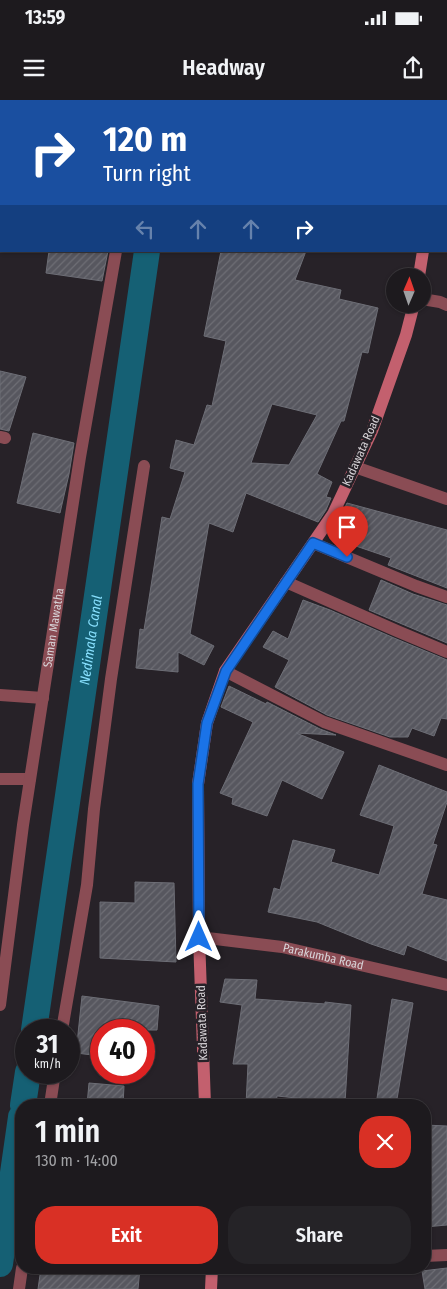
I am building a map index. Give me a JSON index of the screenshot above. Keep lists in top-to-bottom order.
{
  "streets": {
    "street": ["Kadawata Road", "Saman Mawatha", "Parakumba Road"]
  },
  "crossings": [
    ["Kadawata Road", "Parakumba Road"]
  ],
  "water": ["Nedimala Canal"],
  "north": "top",
  "page": {
    "status": "13:59",
    "header": "Headway",
    "turn": ["120 m", "Turn right"],
    "speed": "31 km/h",
    "limit": "40",
    "heading": ["1 min", "130 m · 14:00"],
    "buttons": ["Exit", "Share"]
  }
}
